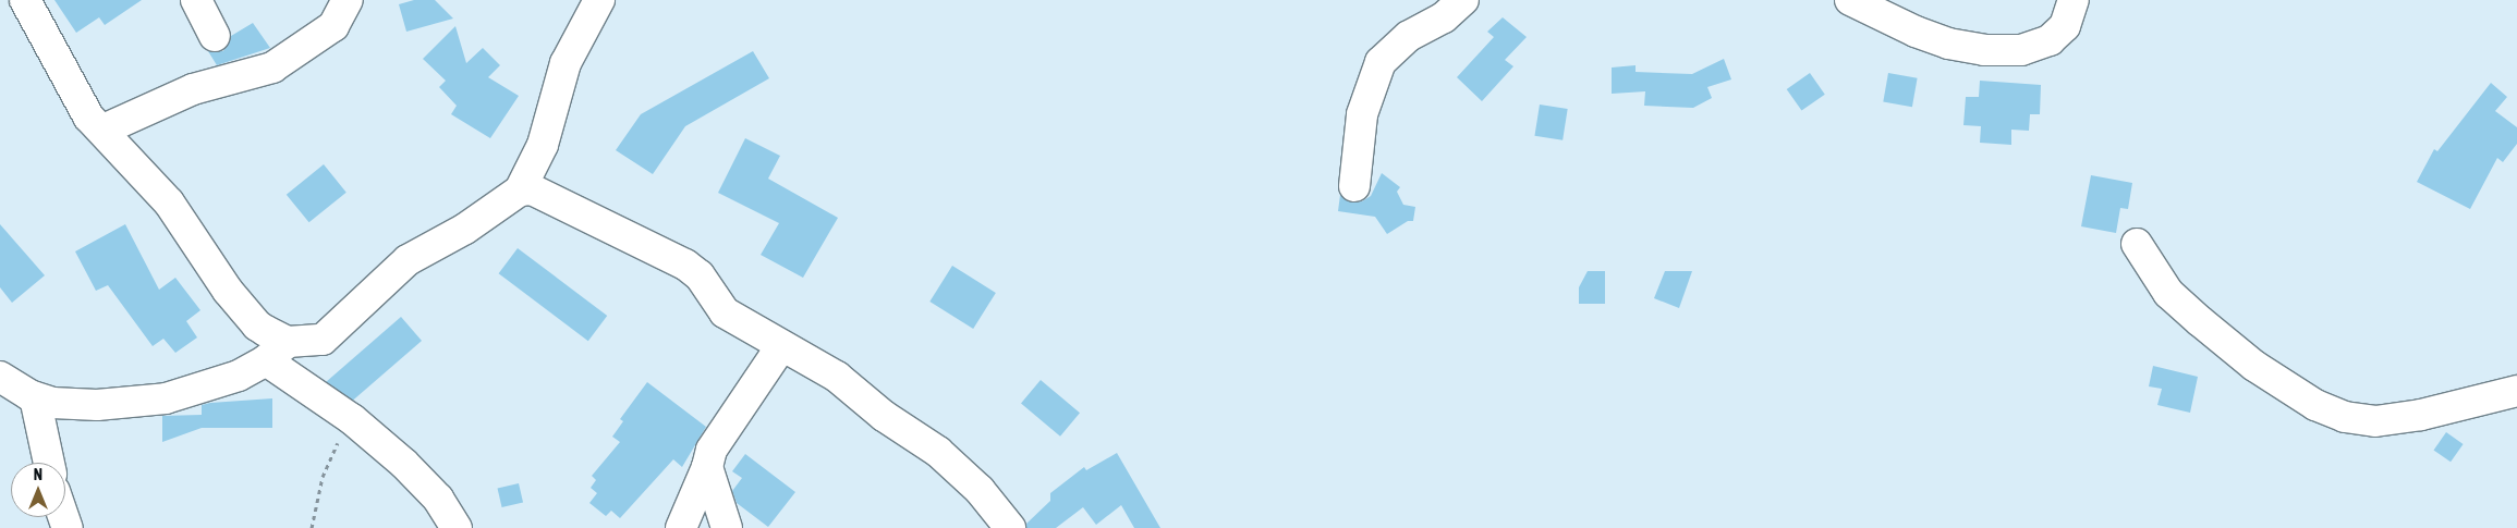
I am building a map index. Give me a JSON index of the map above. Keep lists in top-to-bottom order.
{
  "north": "top"
}
